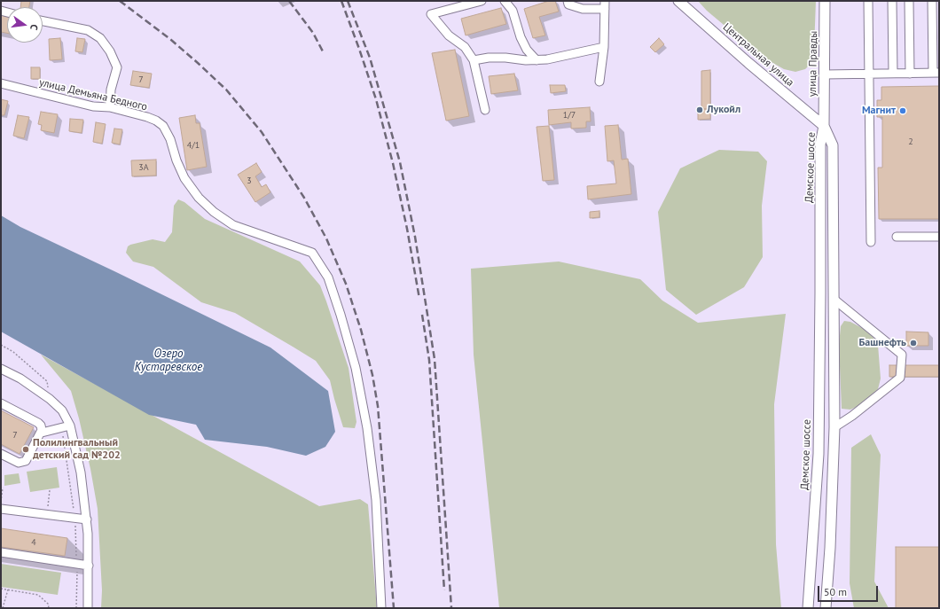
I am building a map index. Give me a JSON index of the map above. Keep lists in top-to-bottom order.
{
  "streets": {
    "main road": ["Центральная улица", "улица Правды", "Демское шоссе"],
    "street": ["улица Демьяна Бедного"]
  },
  "crossings": [
    ["Центральная улица", "улица Правды"],
    ["Центральная улица", "Демское шоссе"],
    ["улица Правды", "Демское шоссе"]
  ],
  "water": ["Озеро Кустаревское"],
  "places": [
    "Лукойл",
    "Магнит",
    "Башнефть",
    "Полилингвальный детский сад №202"
  ],
  "house_numbers": [
    "7",
    "1/7",
    "2",
    "4/1",
    "3А",
    "3",
    "7",
    "4"
  ],
  "scale_bar": "50 m",
  "north": "right"
}
